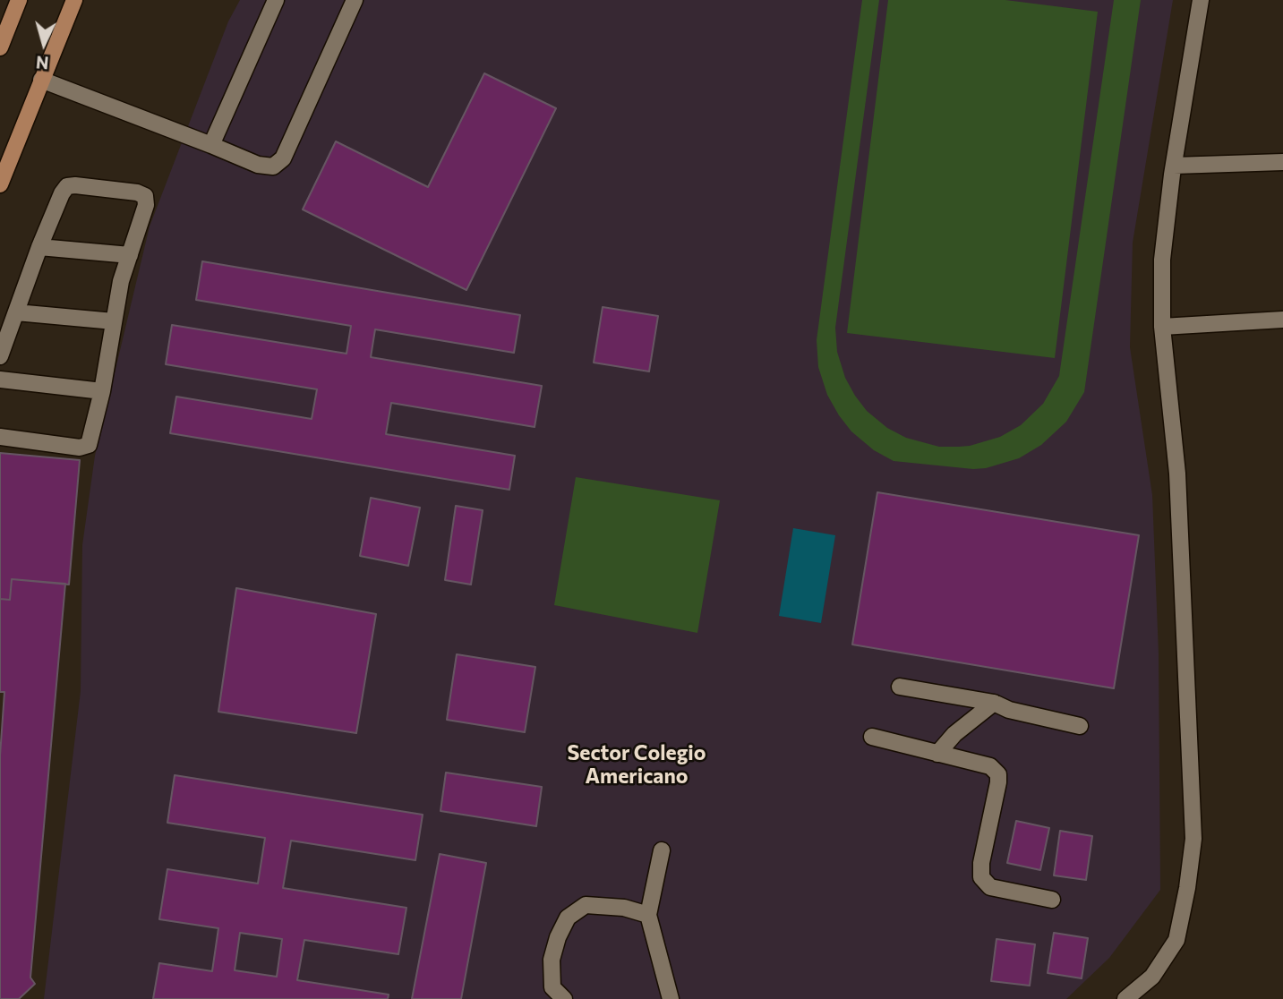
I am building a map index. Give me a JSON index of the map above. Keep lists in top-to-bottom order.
{
  "districts": ["Sector Colegio Americano"],
  "north": "bottom"
}
